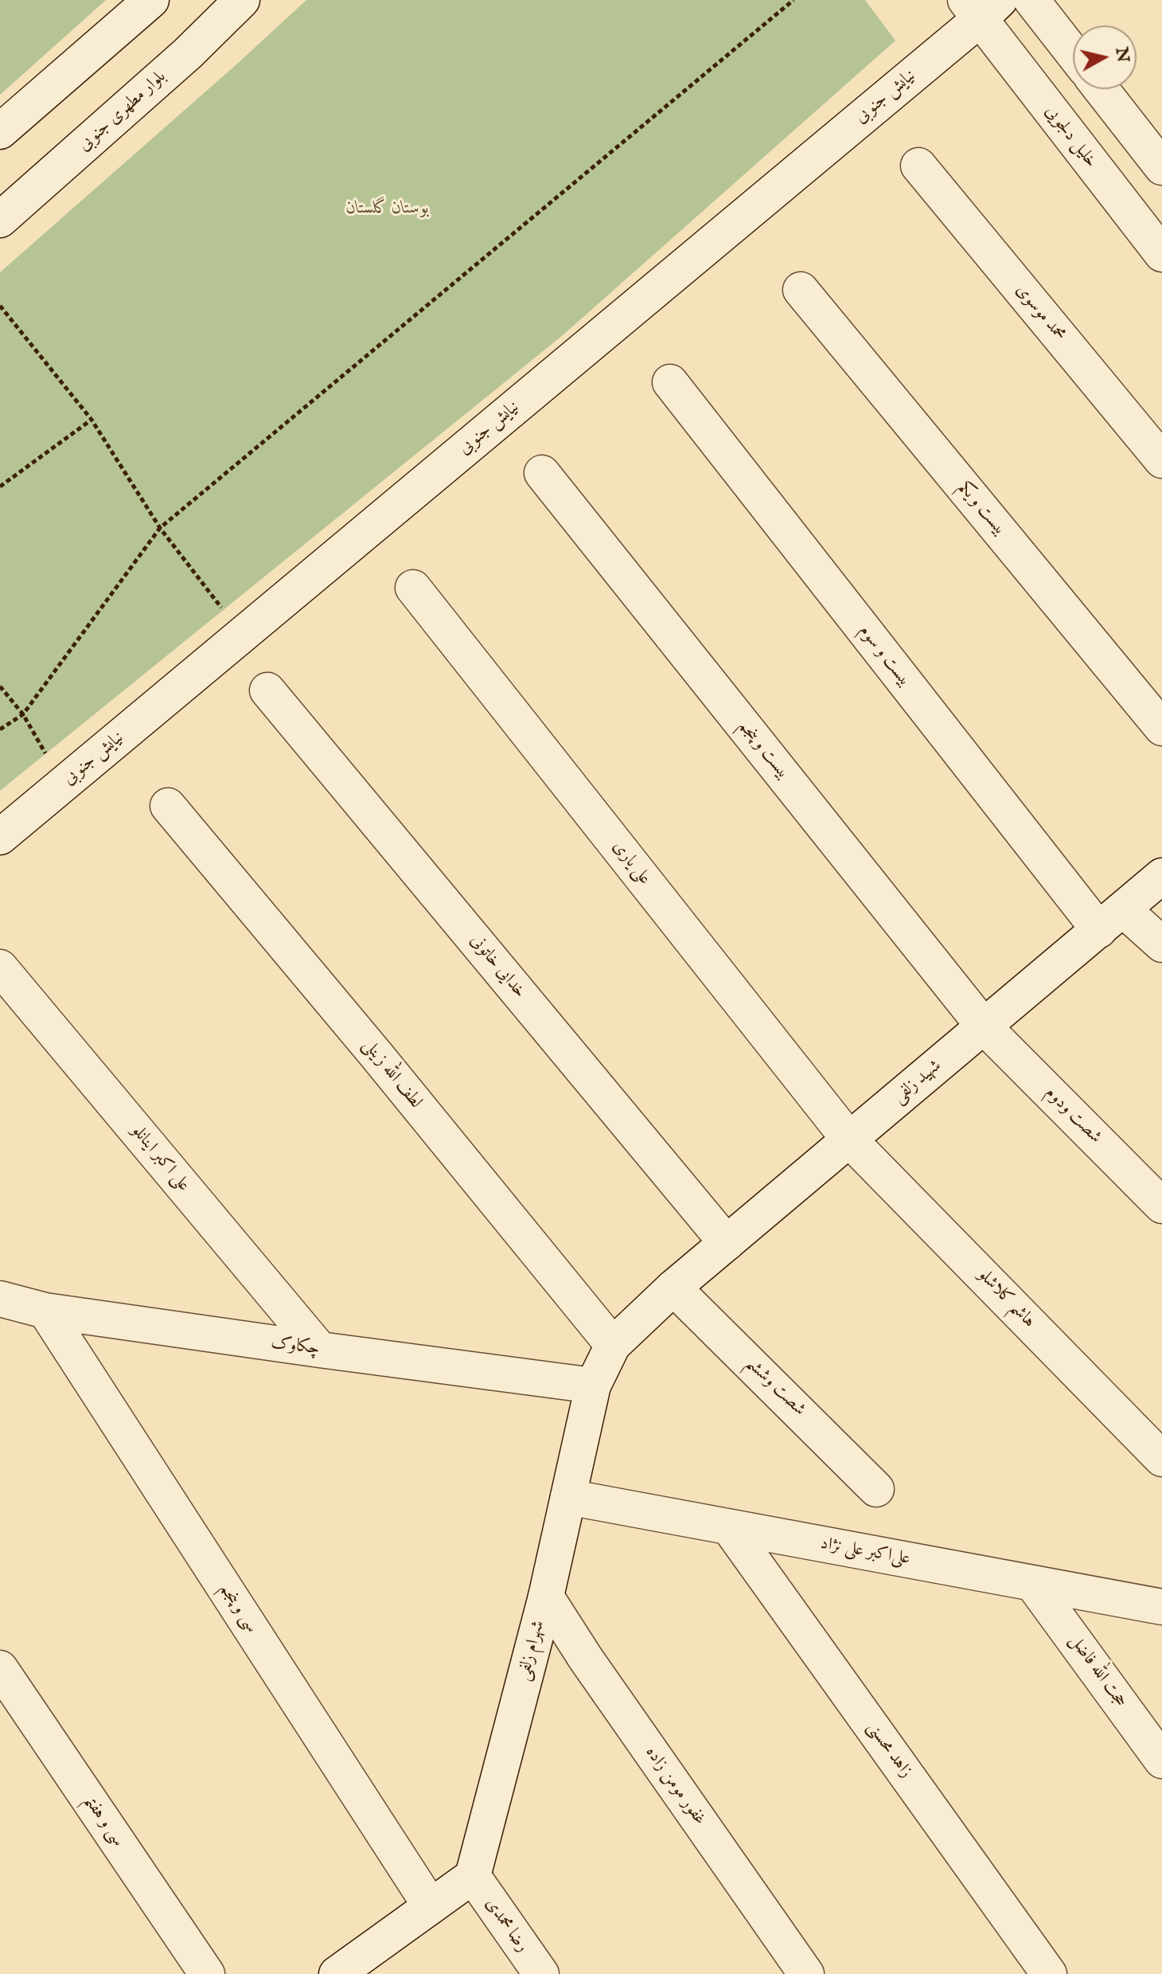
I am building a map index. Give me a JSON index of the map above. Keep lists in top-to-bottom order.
{
  "streets": {
    "street": [
      "نیایش جنوبی",
      "بلوار مطهری جنوبی",
      "خلیل دلجویی",
      "محمد موسوی",
      "بیست و یکم",
      "بیست و سوم",
      "بیست و پنجم",
      "علی یاری",
      "خدایی خاتونی",
      "لطف الله زینلی",
      "شهید زلفی",
      "شصت ودوم",
      "علی اکبر اینانلو",
      "هاشم کلاشلو",
      "چکاوک",
      "شصت وششم",
      "علی‌اکبر علی نژاد",
      "سی و پنجم",
      "شهرام زلفی",
      "حجت الله فاضل",
      "زاهد محسنی",
      "غفور مومن زاده",
      "سی و هفتم",
      "رضا محمدی"
    ]
  },
  "crossings": [
    ["نیایش جنوبی", "خلیل دلجویی"],
    ["بیست و سوم", "شهید زلفی"],
    ["بیست و پنجم", "شهید زلفی"],
    ["بیست و پنجم", "شصت ودوم"],
    ["علی یاری", "شهید زلفی"],
    ["علی یاری", "هاشم کلاشلو"],
    ["خدایی خاتونی", "شهید زلفی"],
    ["لطف الله زینلی", "شهرام زلفی"],
    ["شهید زلفی", "شصت ودوم"],
    ["شهید زلفی", "هاشم کلاشلو"],
    ["شهید زلفی", "شصت وششم"],
    ["شهید زلفی", "شهرام زلفی"],
    ["علی اکبر اینانلو", "چکاوک"],
    ["چکاوک", "سی و پنجم"],
    ["چکاوک", "شهرام زلفی"],
    ["شصت وششم", "شهرام زلفی"],
    ["علی‌اکبر علی نژاد", "شهرام زلفی"],
    ["علی‌اکبر علی نژاد", "حجت الله فاضل"],
    ["علی‌اکبر علی نژاد", "زاهد محسنی"],
    ["شهرام زلفی", "غفور مومن زاده"],
    ["شهرام زلفی", "رضا محمدی"]
  ],
  "parks": ["بوستان گلستان"],
  "north": "right"
}
